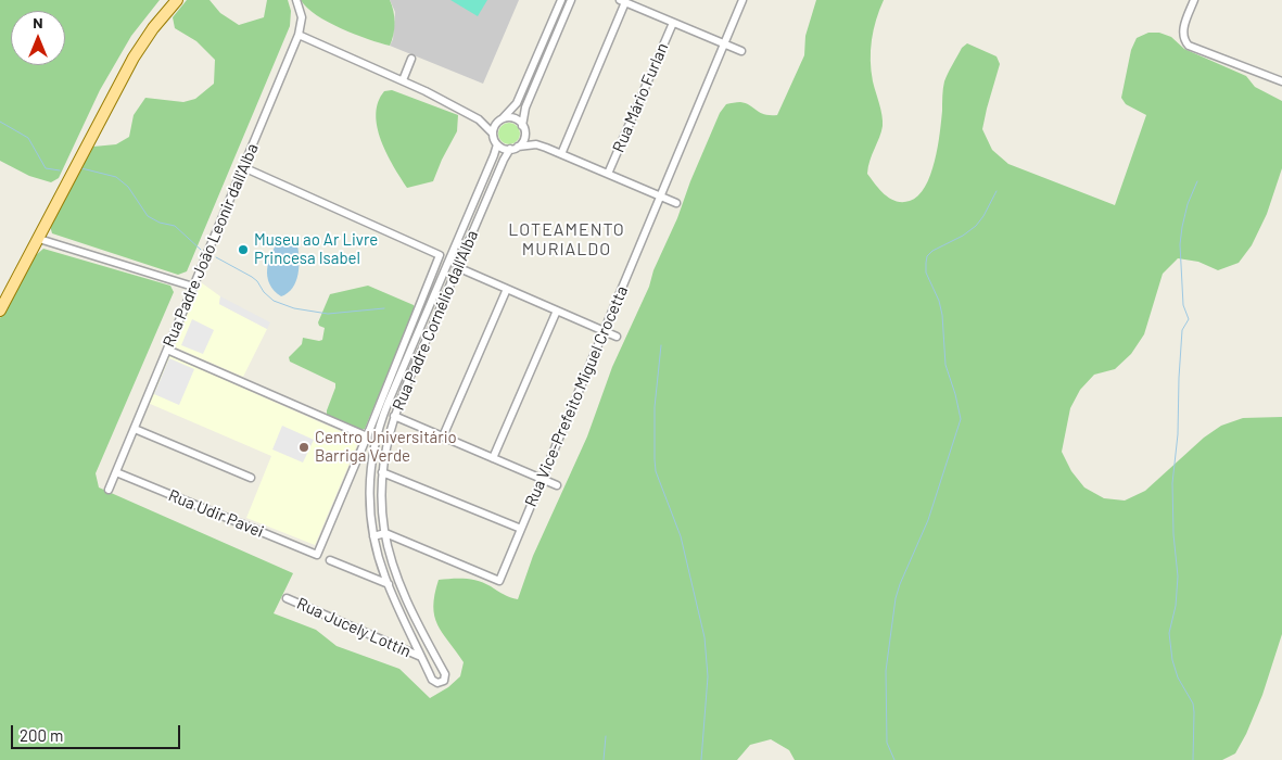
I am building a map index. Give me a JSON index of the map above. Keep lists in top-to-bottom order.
{
  "streets": {
    "street": [
      "Rua Mário Furlan",
      "Rua Padre João Leonir dall'Alba",
      "Rua Padre Cornélio dall'Alba",
      "Rua Vice-Prefeito Miguel Crocetta",
      "Rua Udir Pavei",
      "Rua Jucely Lottin"
    ]
  },
  "crossings": [
    ["Rua Padre João Leonir dall'Alba", "Rua Udir Pavei"],
    ["Rua Padre Cornélio dall'Alba", "Rua Vice-Prefeito Miguel Crocetta"],
    ["Rua Padre Cornélio dall'Alba", "Rua Jucely Lottin"]
  ],
  "districts": ["LOTEAMENTO MURIALDO"],
  "places": ["Museu ao Ar Livre Princesa Isabel", "Centro Universitário Barriga Verde"],
  "scale_bar": "200 m",
  "north": "top"
}
